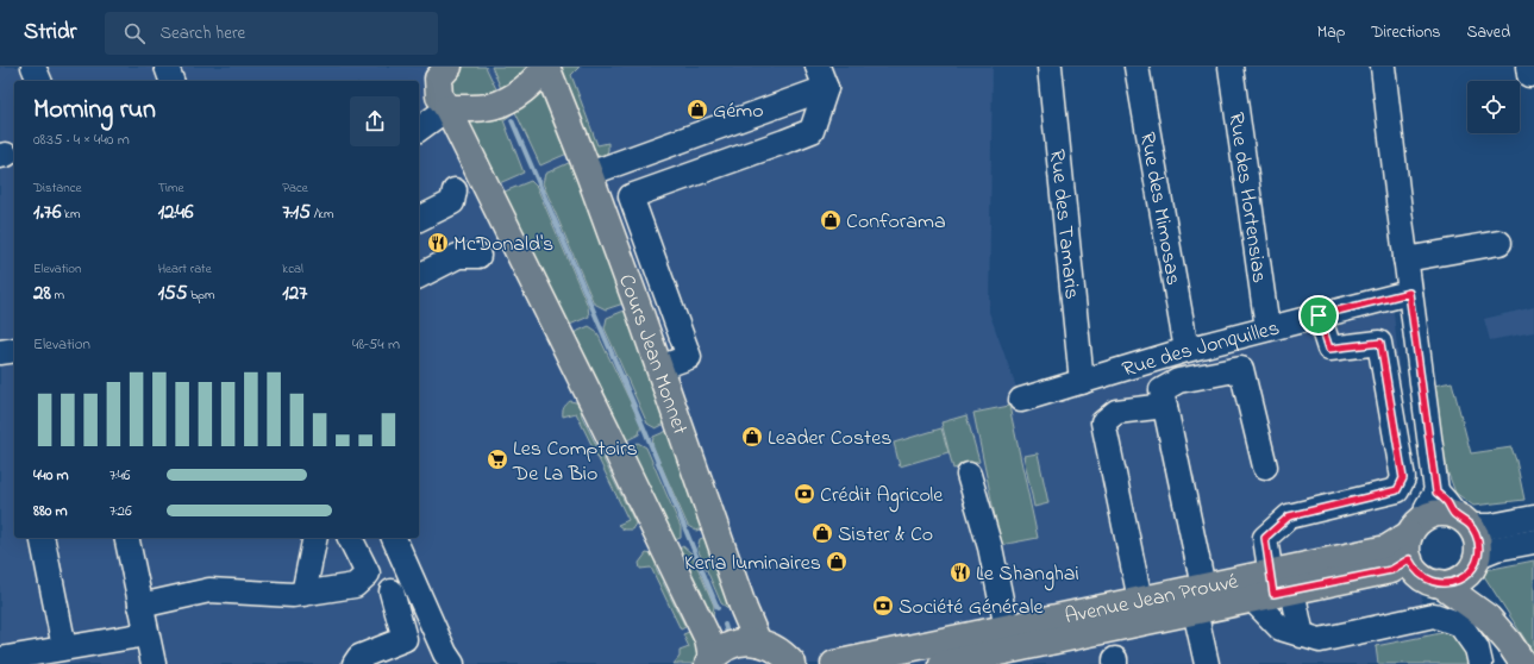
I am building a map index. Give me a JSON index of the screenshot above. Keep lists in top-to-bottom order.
{
  "streets": {
    "main road": ["Cours Jean Monnet", "Avenue Jean Prouvé"],
    "street": [
      "Rue des Hortensias",
      "Rue des Mimosas",
      "Rue des Tamaris",
      "Rue des Jonquilles"
    ]
  },
  "crossings": [
    ["Rue des Hortensias", "Rue des Jonquilles"],
    ["Rue des Mimosas", "Rue des Jonquilles"],
    ["Rue des Tamaris", "Rue des Jonquilles"]
  ],
  "places": {
    "shop": [
      "Gémo",
      "Conforama",
      "Leader Costes",
      "Sister & Co",
      "Keria luminaires"
    ],
    "restaurant": ["McDonald's", "Le Shanghai"],
    "supermarket": ["Les Comptoirs De La Bio"],
    "bank": ["Crédit Agricole", "Société Générale"]
  },
  "page": {
    "header": "Stridr",
    "search": "Search here",
    "nav": ["Map", "Directions", "Saved"],
    "heading": ["Morning run", "08:35 · 4 × 440 m"],
    "stats": [
      ["Distance", "1.76 km"],
      ["Time", "12:46"],
      ["Pace", "7:15 /km"],
      ["Elevation", "28 m"],
      ["Heart rate", "155 bpm"],
      ["kcal", "127"]
    ],
    "chart": ["Elevation", "48–54 m"],
    "list": [
      {
        "name": "440 m",
        "note": "7:46"
      },
      {
        "name": "880 m",
        "note": "7:26"
      }
    ]
  }
}
